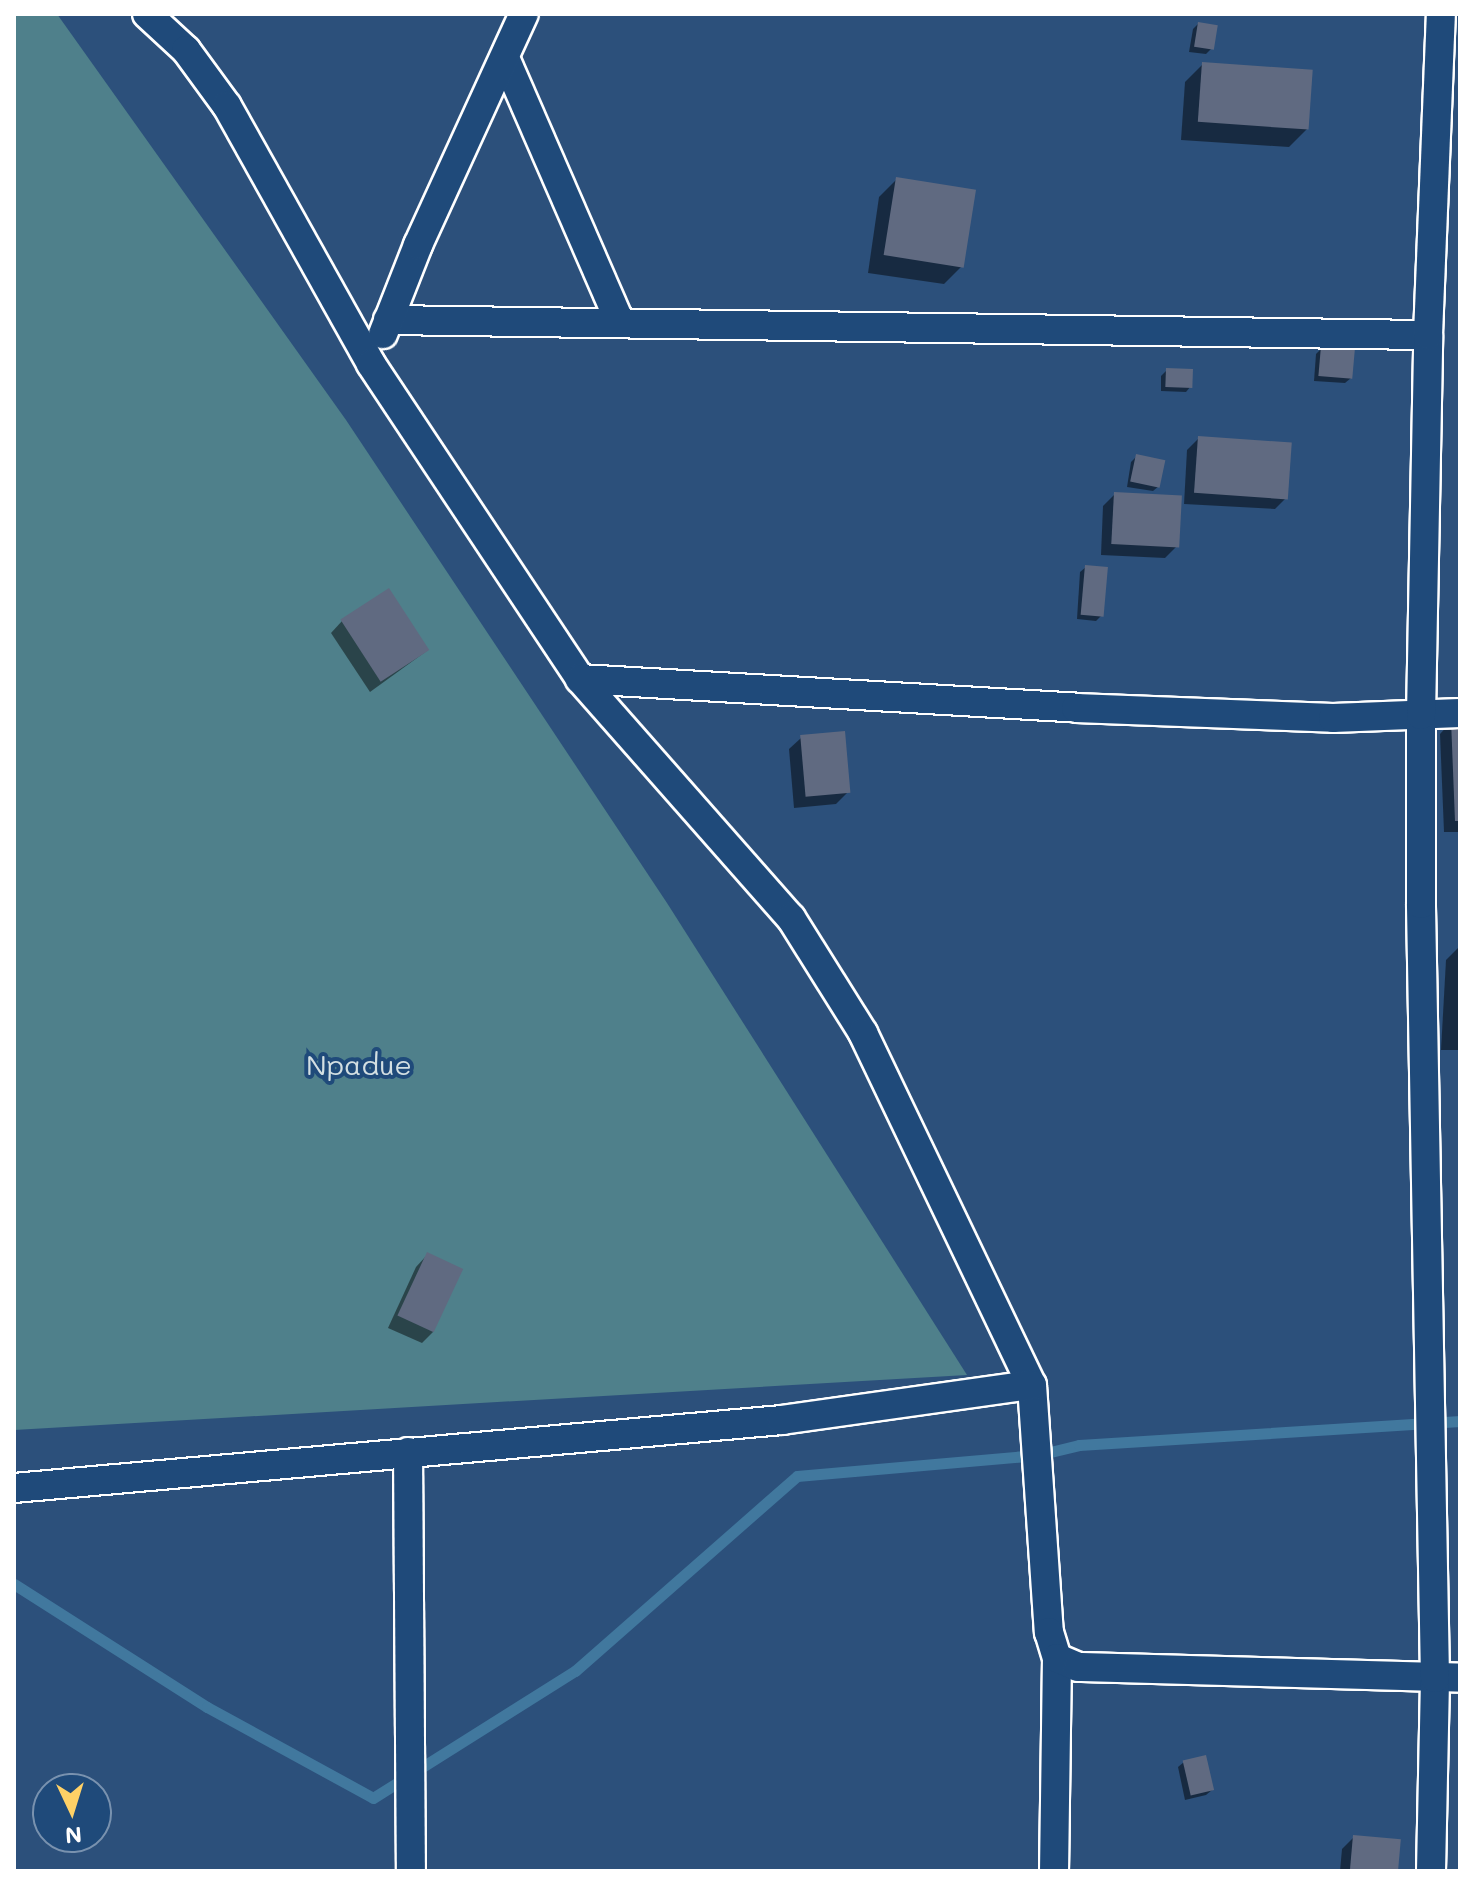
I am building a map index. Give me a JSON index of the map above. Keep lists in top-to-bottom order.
{
  "parks": ["Npadue"],
  "north": "bottom"
}
